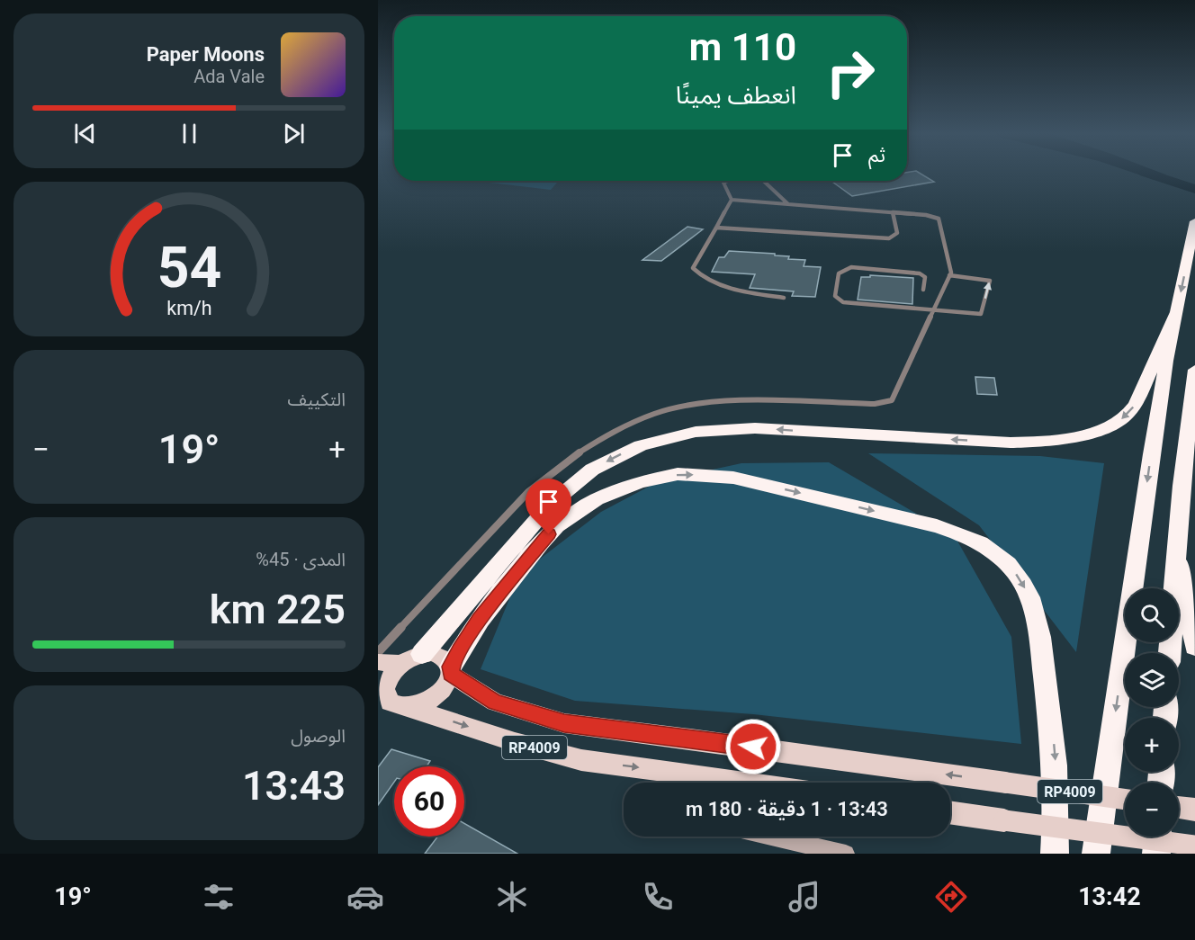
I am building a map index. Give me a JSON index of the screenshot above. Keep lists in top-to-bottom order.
{
  "streets": {
    "main road": ["RP4009"]
  },
  "page": {
    "turn": ["110 m", "انعطف يمينًا"],
    "song": ["Paper Moons", "Ada Vale"],
    "then": "ثم",
    "tile": [
      "التكييف",
      ["المدى · 45%", "225 km"],
      ["الوصول", "13:43"]
    ],
    "heat": ["−", "19°", "+"],
    "map_buttons": ["+", "−"],
    "limit": "60",
    "trip": "13:43 · 1 دقيقة · 180 m",
    "tabs": ["13:42", "19°"],
    "gauge": ["54", "km/h"]
  }
}
